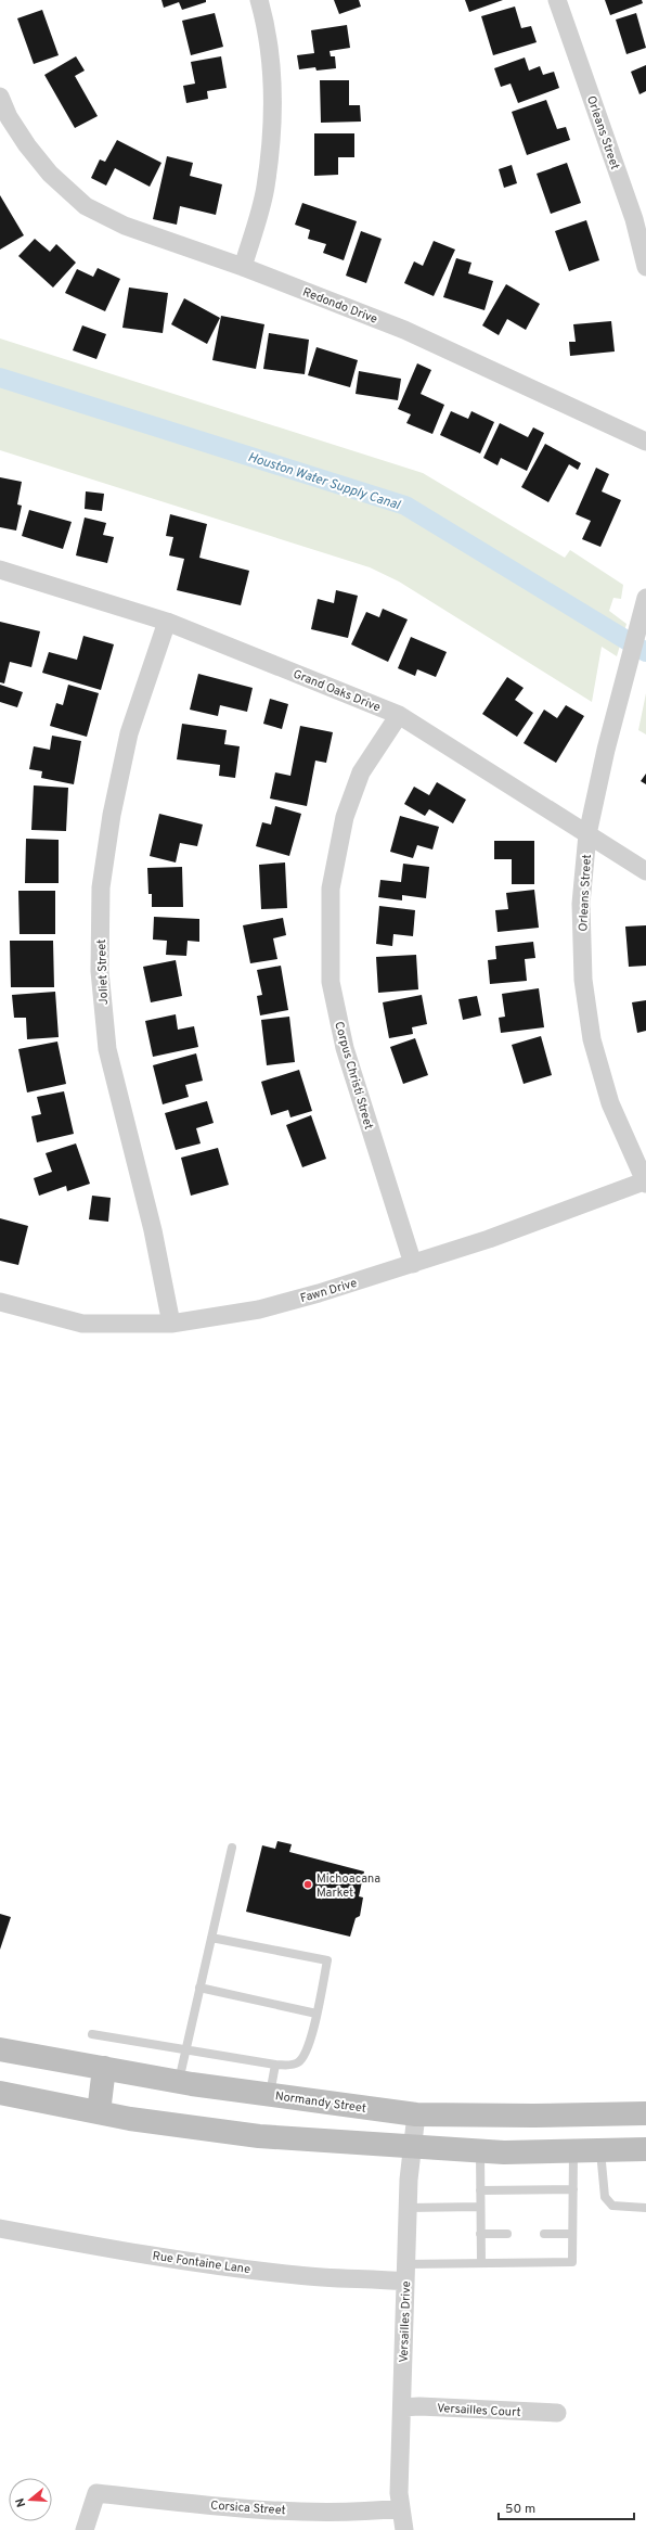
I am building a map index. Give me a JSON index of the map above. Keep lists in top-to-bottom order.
{
  "streets": {
    "main road": ["Normandy Street"],
    "street": [
      "Orleans Street",
      "Redondo Drive",
      "Grand Oaks Drive",
      "Joliet Street",
      "Corpus Christi Street",
      "Fawn Drive",
      "Rue Fontaine Lane",
      "Versailles Drive",
      "Versailles Court",
      "Corsica Street"
    ]
  },
  "crossings": [
    ["Orleans Street", "Grand Oaks Drive"],
    ["Orleans Street", "Fawn Drive"],
    ["Grand Oaks Drive", "Joliet Street"],
    ["Grand Oaks Drive", "Corpus Christi Street"],
    ["Joliet Street", "Fawn Drive"],
    ["Corpus Christi Street", "Fawn Drive"],
    ["Normandy Street", "Versailles Drive"],
    ["Rue Fontaine Lane", "Versailles Drive"],
    ["Versailles Drive", "Versailles Court"],
    ["Versailles Drive", "Corsica Street"]
  ],
  "water": ["Houston Water Supply Canal"],
  "places": ["Michoacana Market"],
  "scale_bar": "50 m",
  "north": "left"
}
